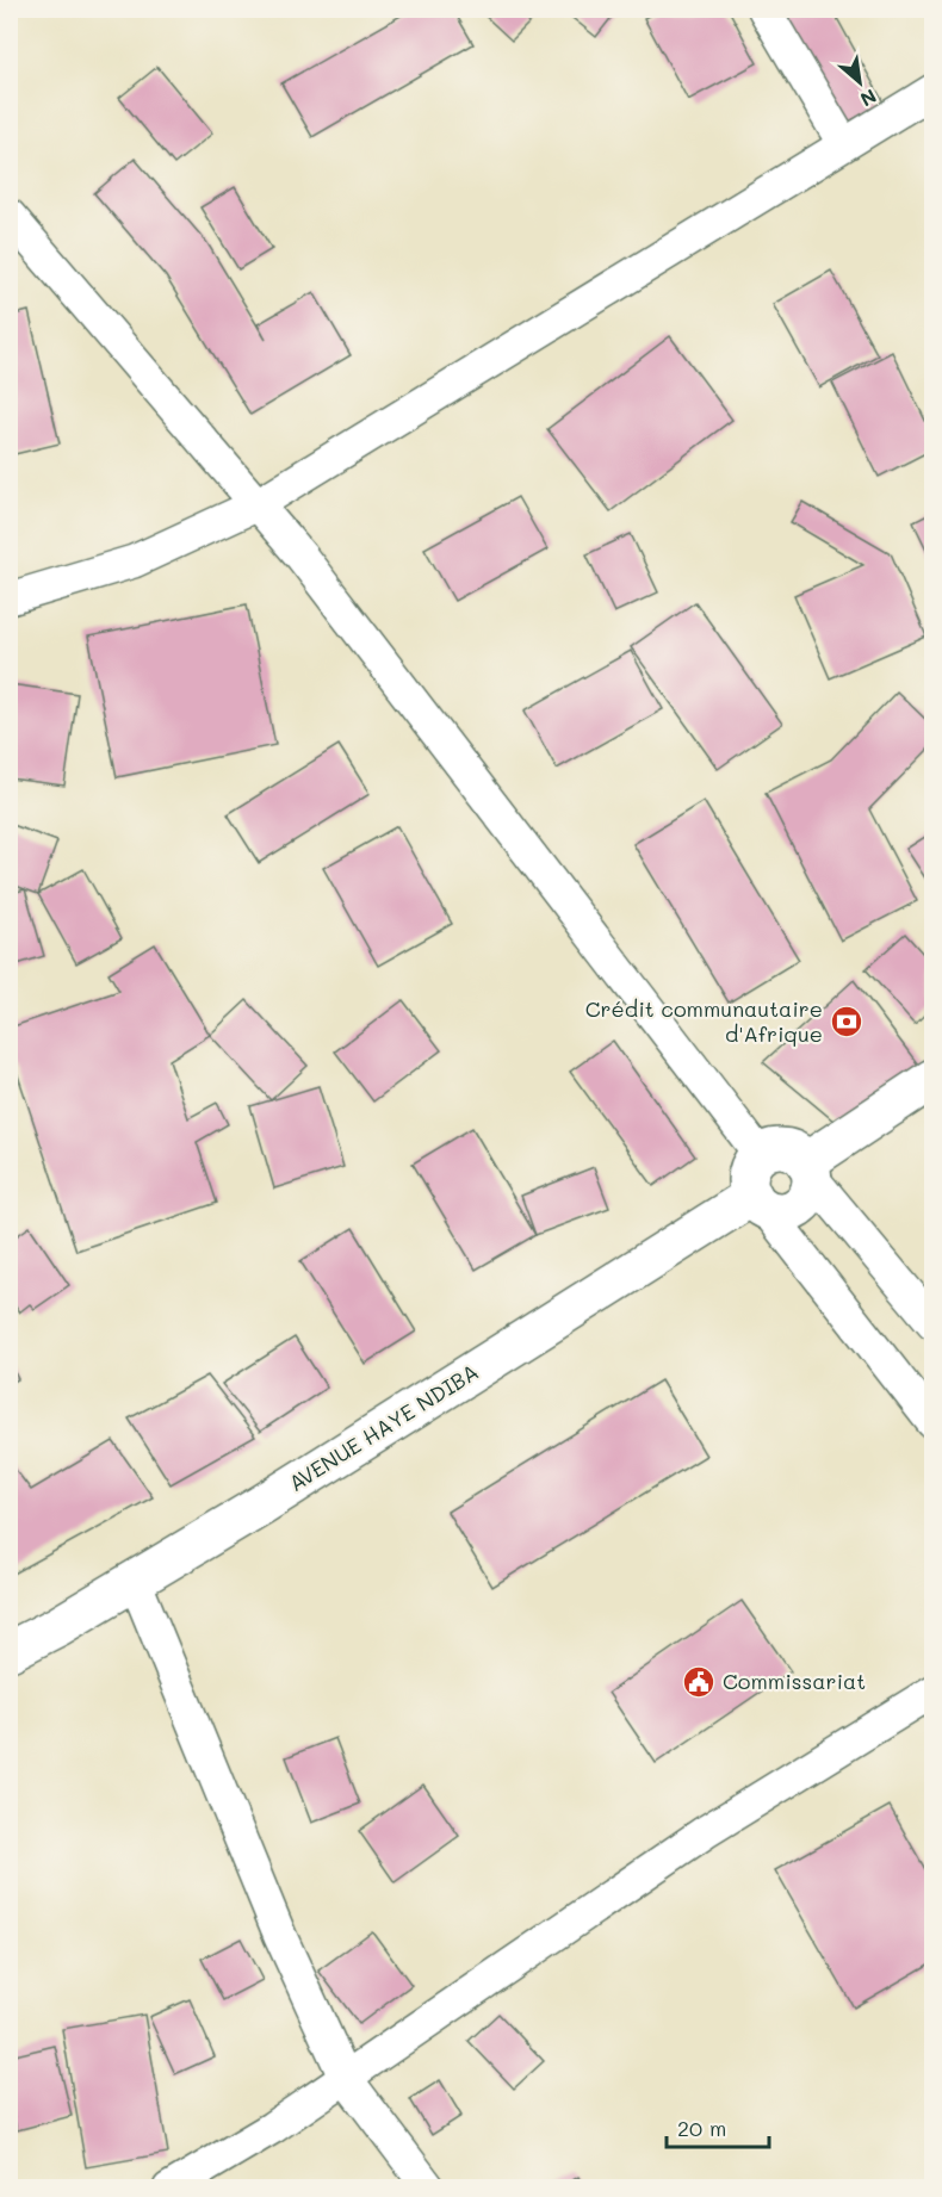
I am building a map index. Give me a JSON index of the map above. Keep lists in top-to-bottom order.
{
  "streets": {
    "highway": ["AVENUE HAYE NDIBA"]
  },
  "places": {
    "bank": ["Crédit communautaire d'Afrique"],
    "public building": ["Commissariat"]
  },
  "scale_bar": "20 m",
  "north": "bottom right"
}
